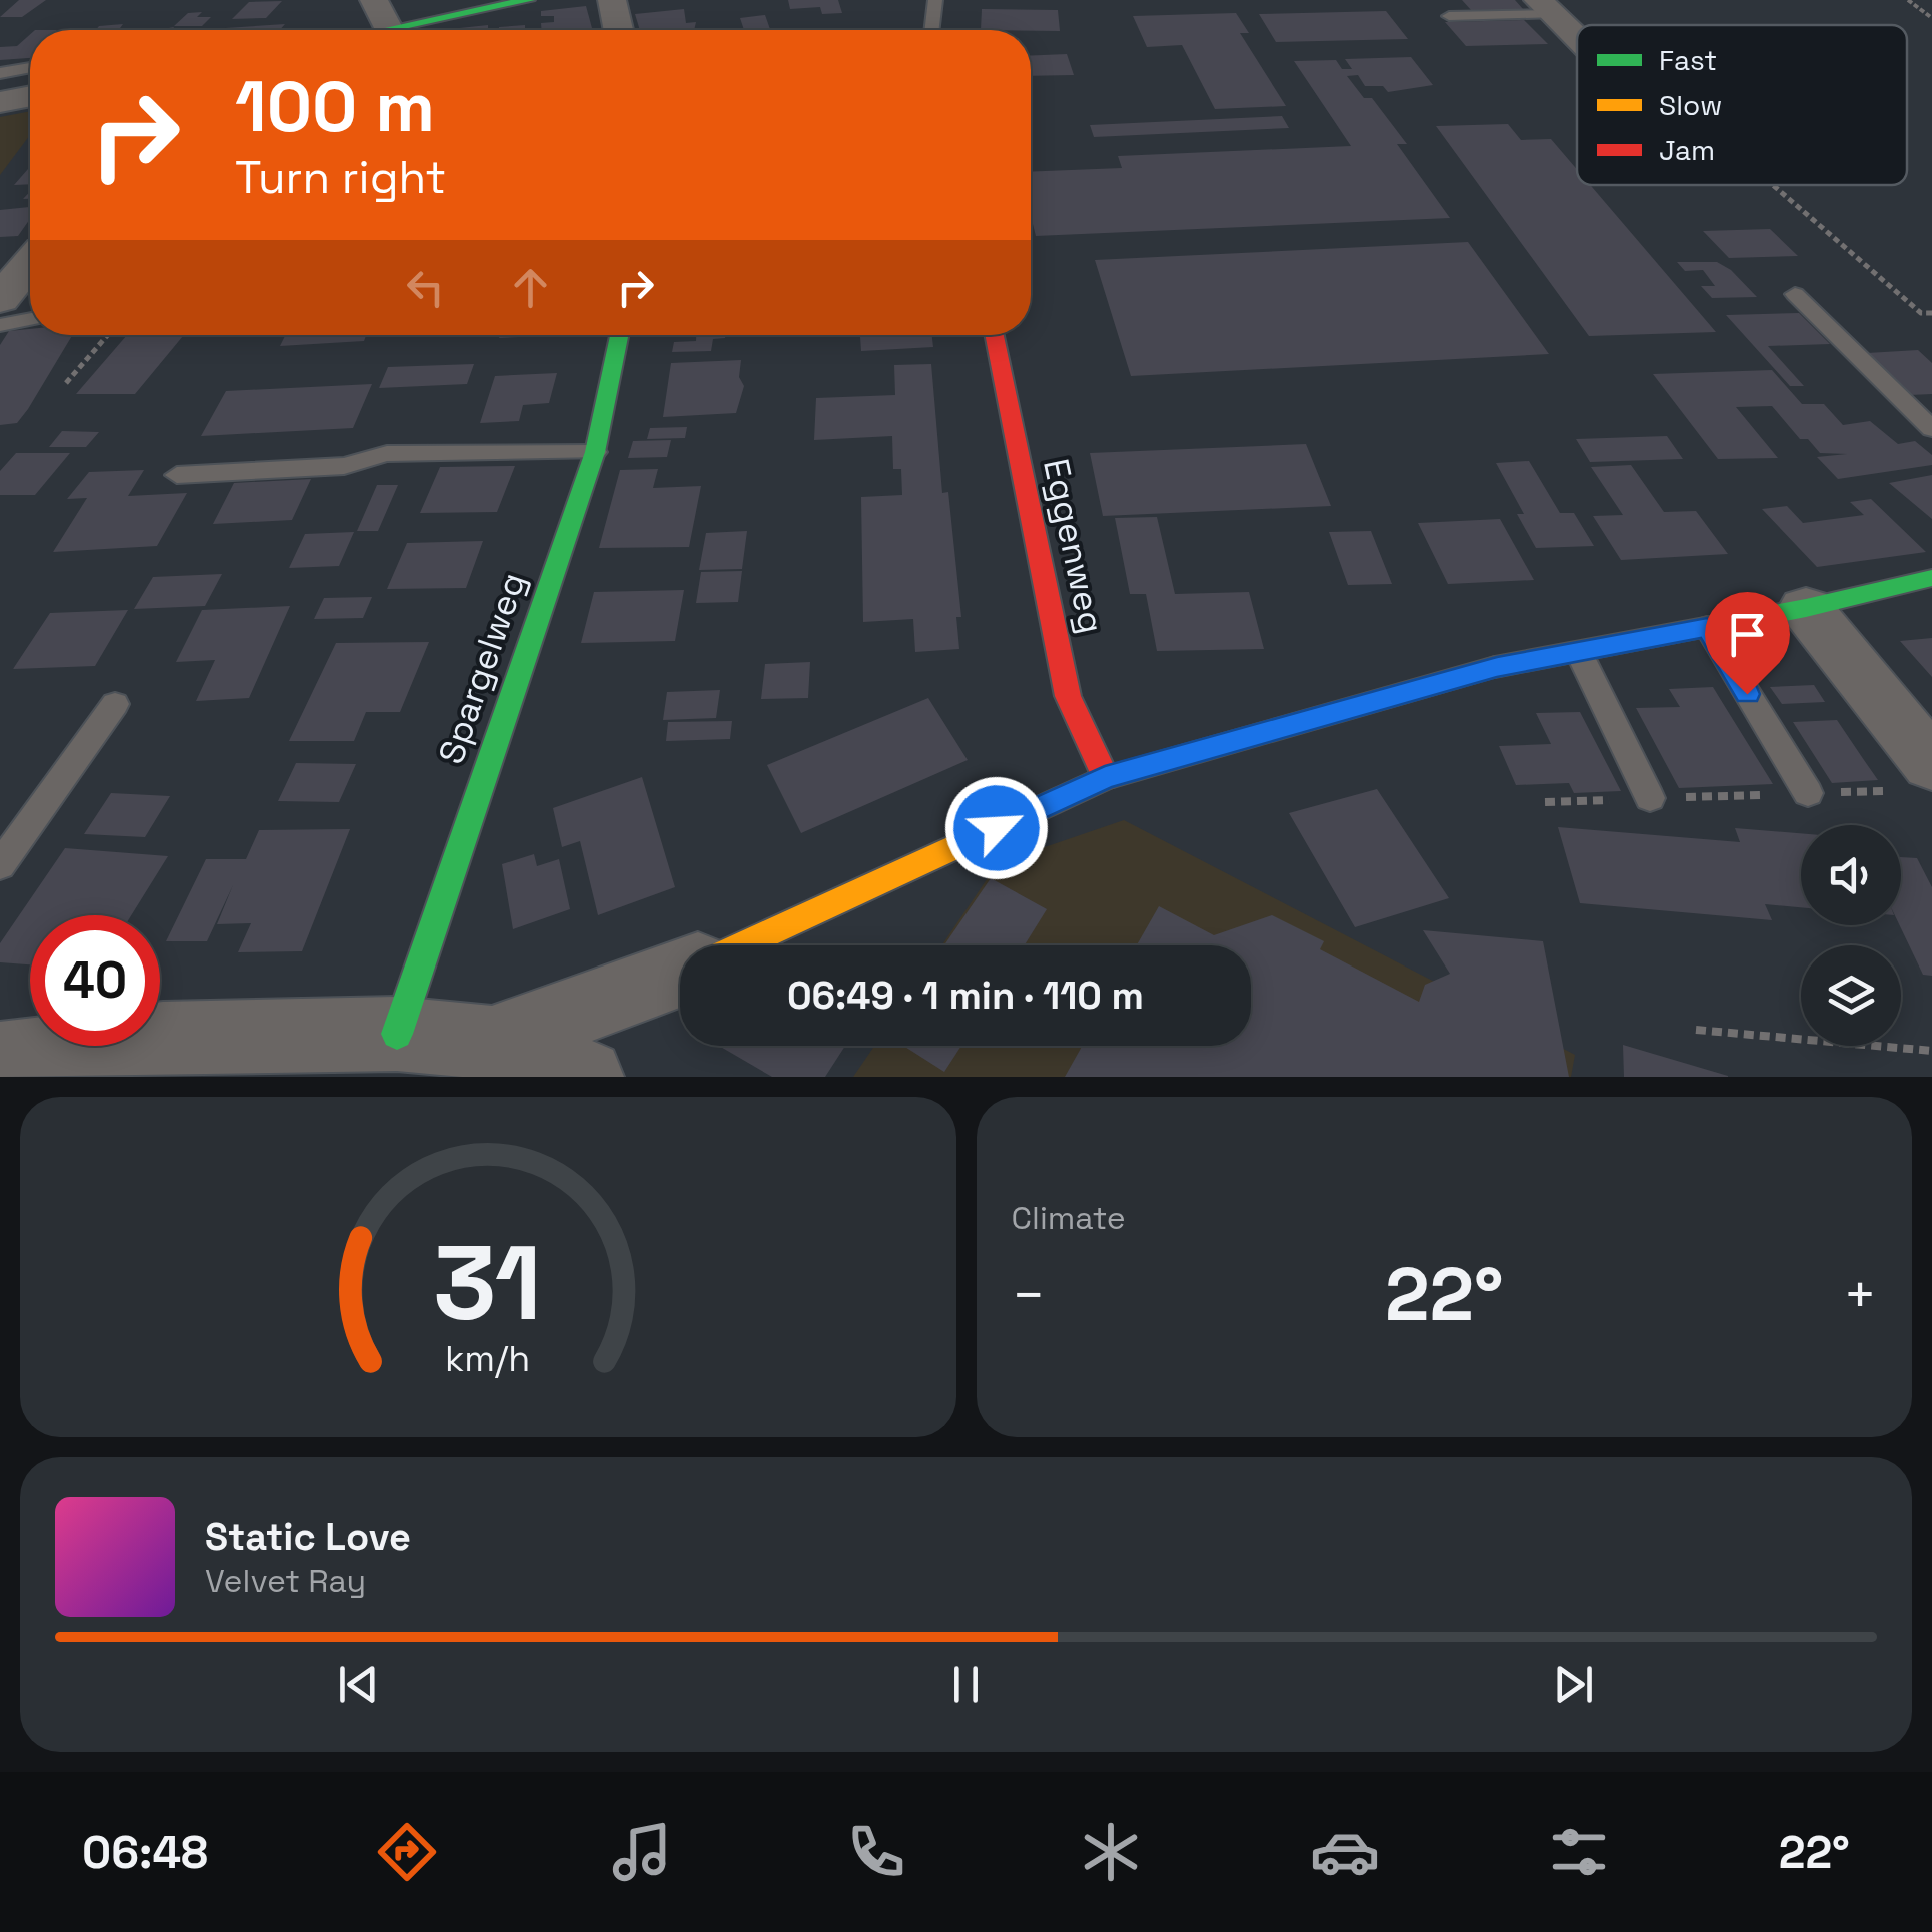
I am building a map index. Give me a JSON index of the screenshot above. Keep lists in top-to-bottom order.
{
  "streets": {
    "street": ["Eggenweg", "Spargelweg"]
  },
  "legend": ["Fast", "Slow", "Jam"],
  "page": {
    "turn": ["100 m", "Turn right"],
    "limit": "40",
    "trip": "06:49 · 1 min · 110 m",
    "tile": "Climate",
    "heat": ["−", "22°", "+"],
    "song": ["Static Love", "Velvet Ray"],
    "tabs": ["06:48", "22°"],
    "gauge": ["31", "km/h"]
  }
}
